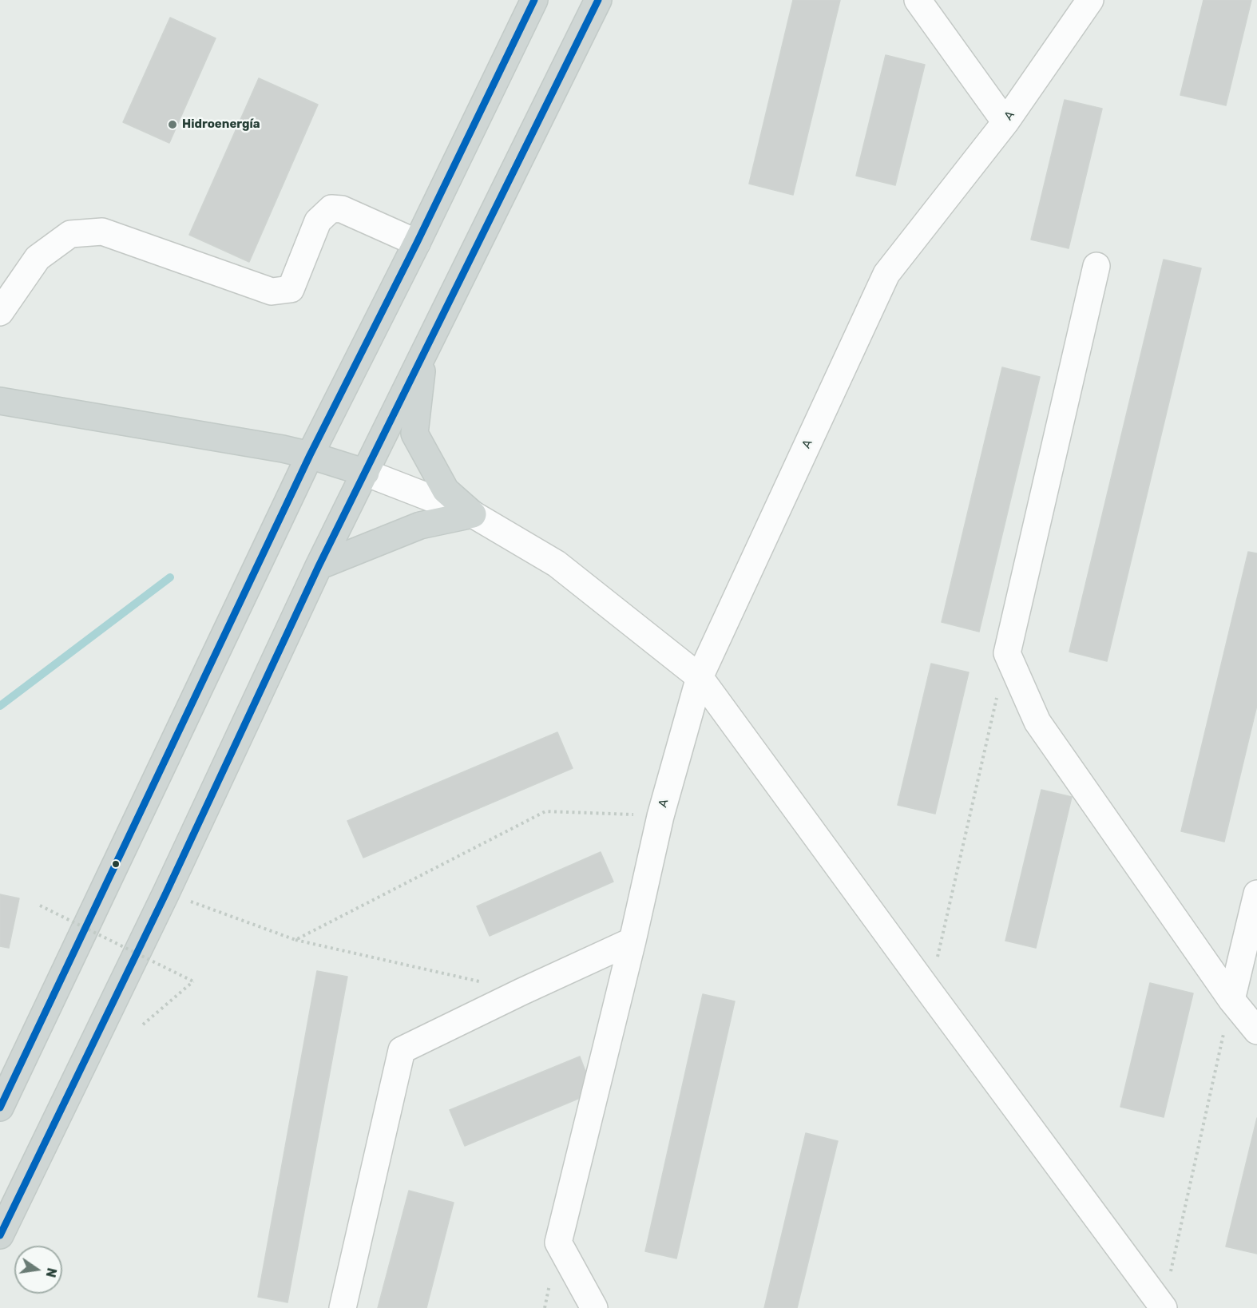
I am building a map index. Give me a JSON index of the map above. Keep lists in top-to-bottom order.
{
  "streets": {
    "street": ["A"]
  },
  "places": ["Hidroenergía"],
  "north": "right"
}
